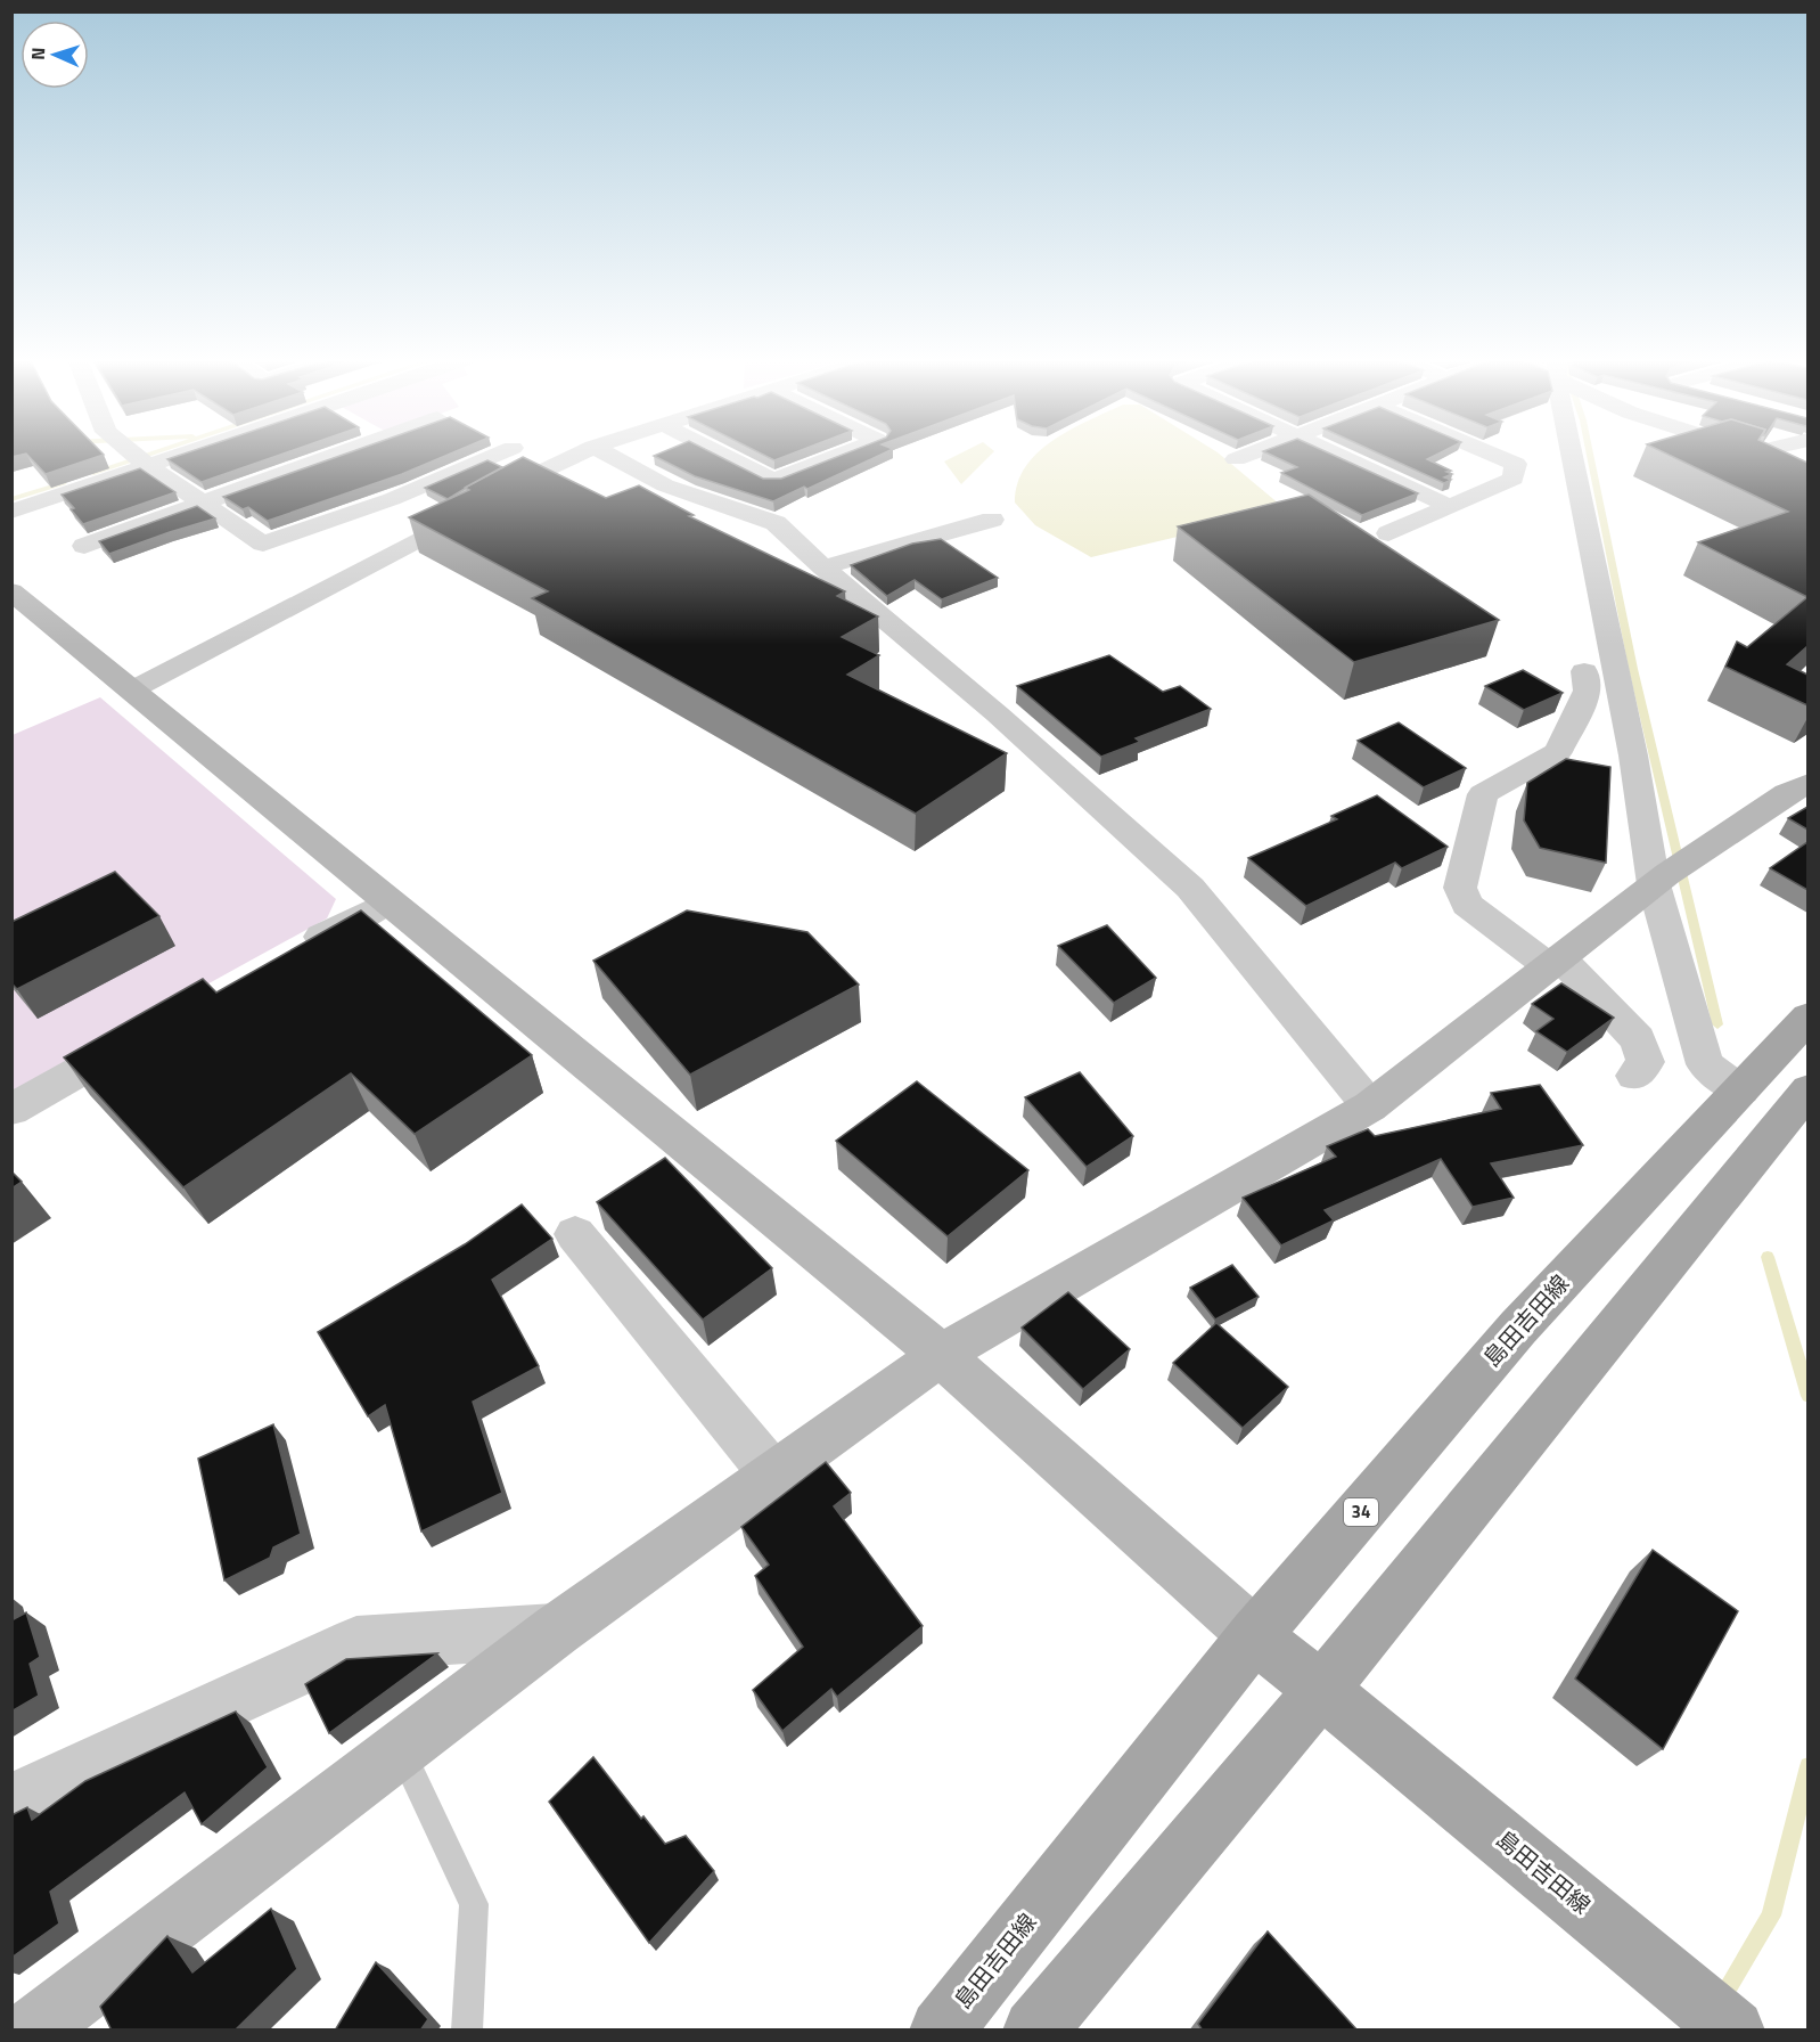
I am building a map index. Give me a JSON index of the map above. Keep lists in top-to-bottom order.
{
  "streets": {
    "main road": ["島田吉田線", "34"]
  },
  "north": "left"
}
